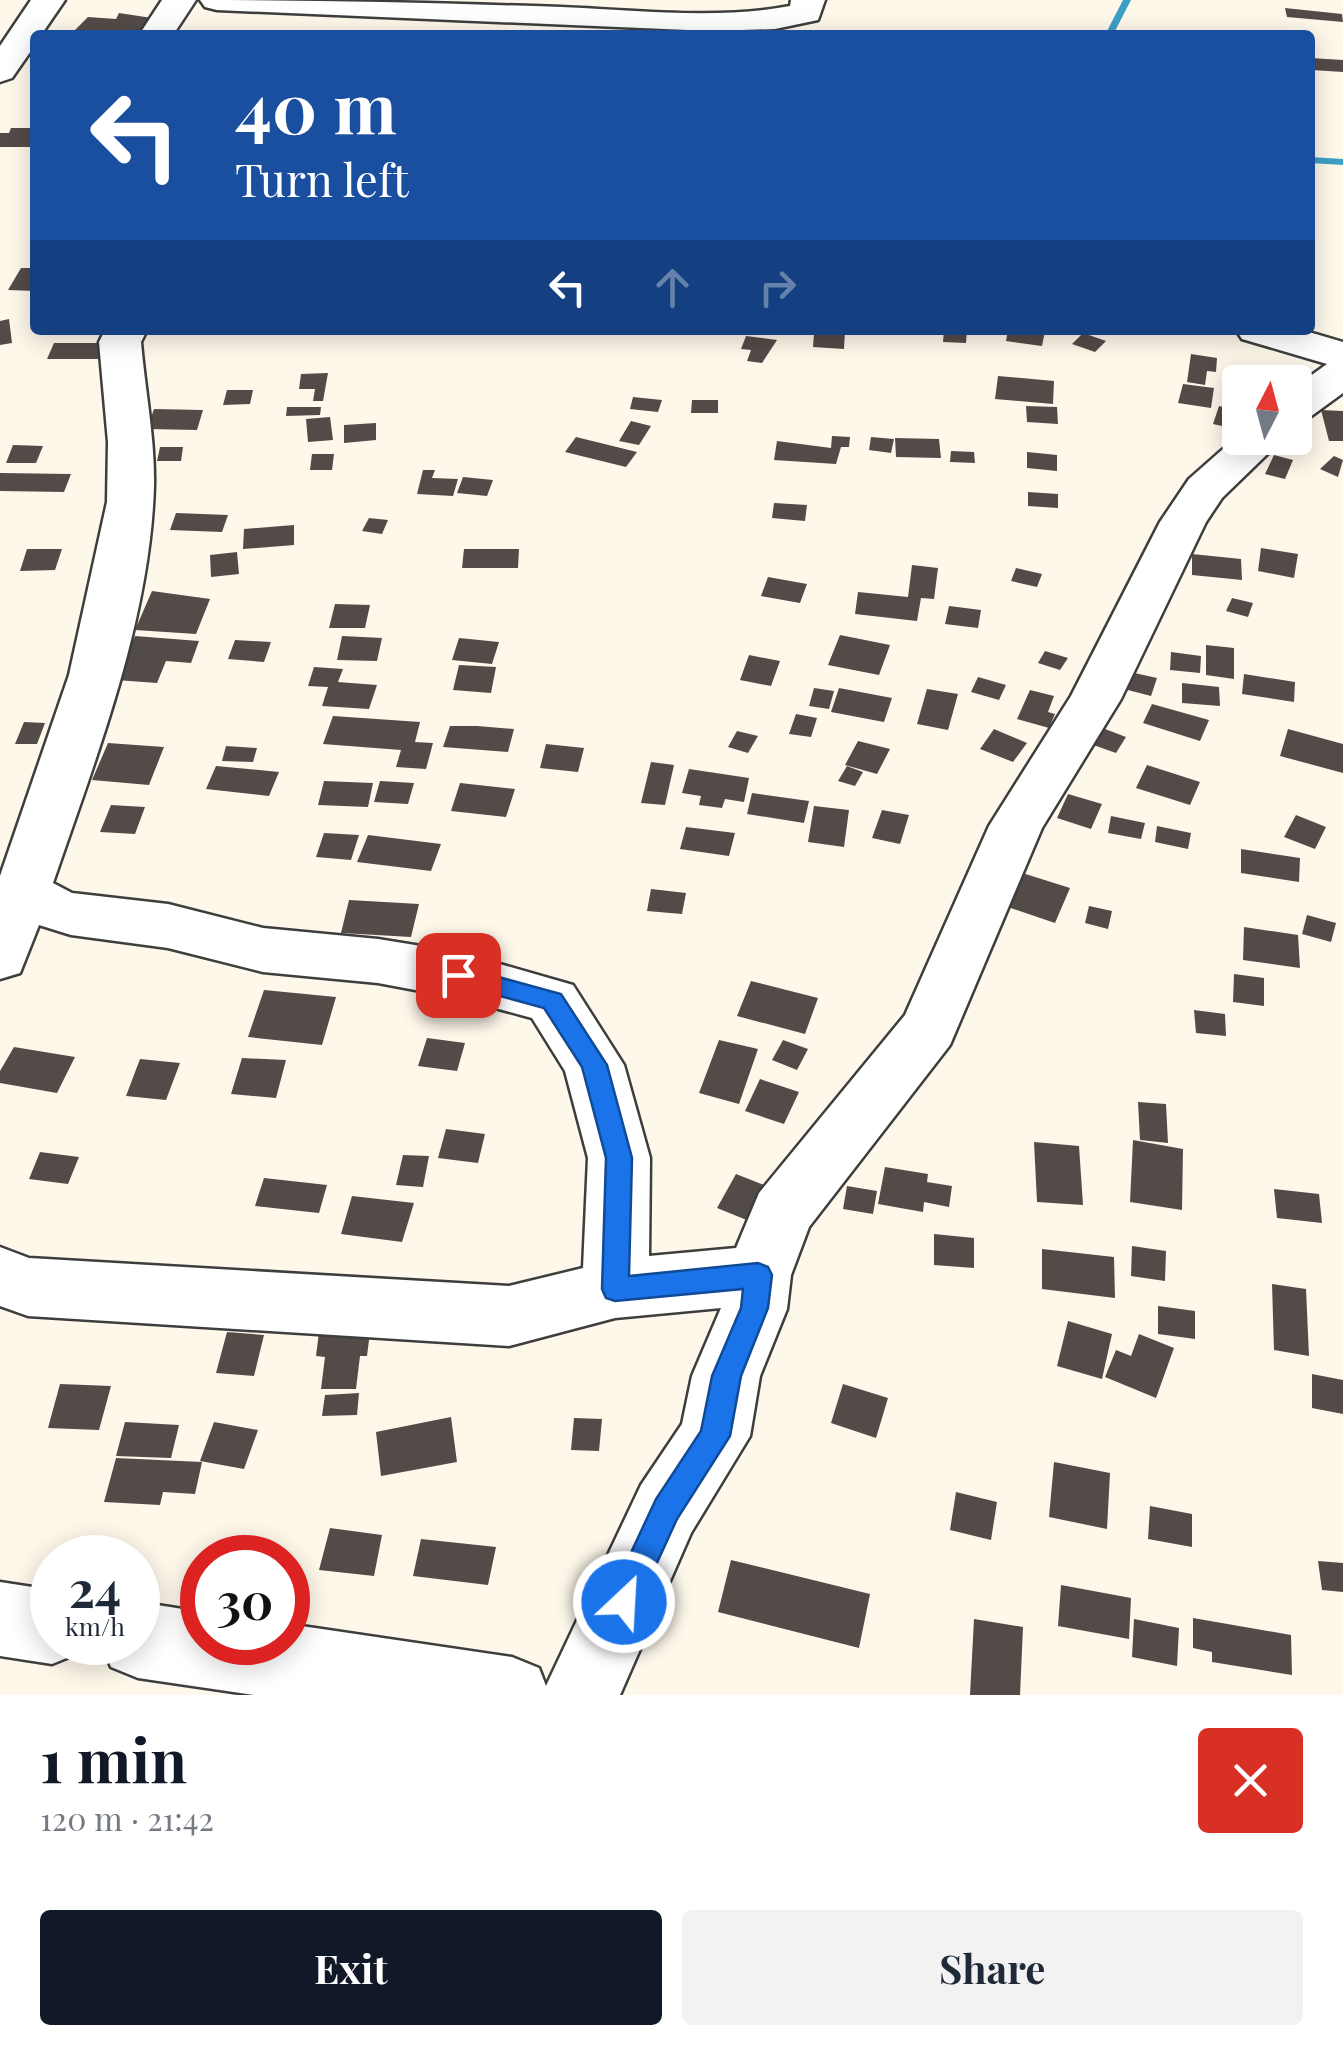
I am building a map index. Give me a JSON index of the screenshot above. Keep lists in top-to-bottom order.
{
  "north": "top",
  "page": {
    "turn": ["40 m", "Turn left"],
    "speed": "24 km/h",
    "limit": "30",
    "heading": ["1 min", "120 m · 21:42"],
    "buttons": ["Exit", "Share"]
  }
}
